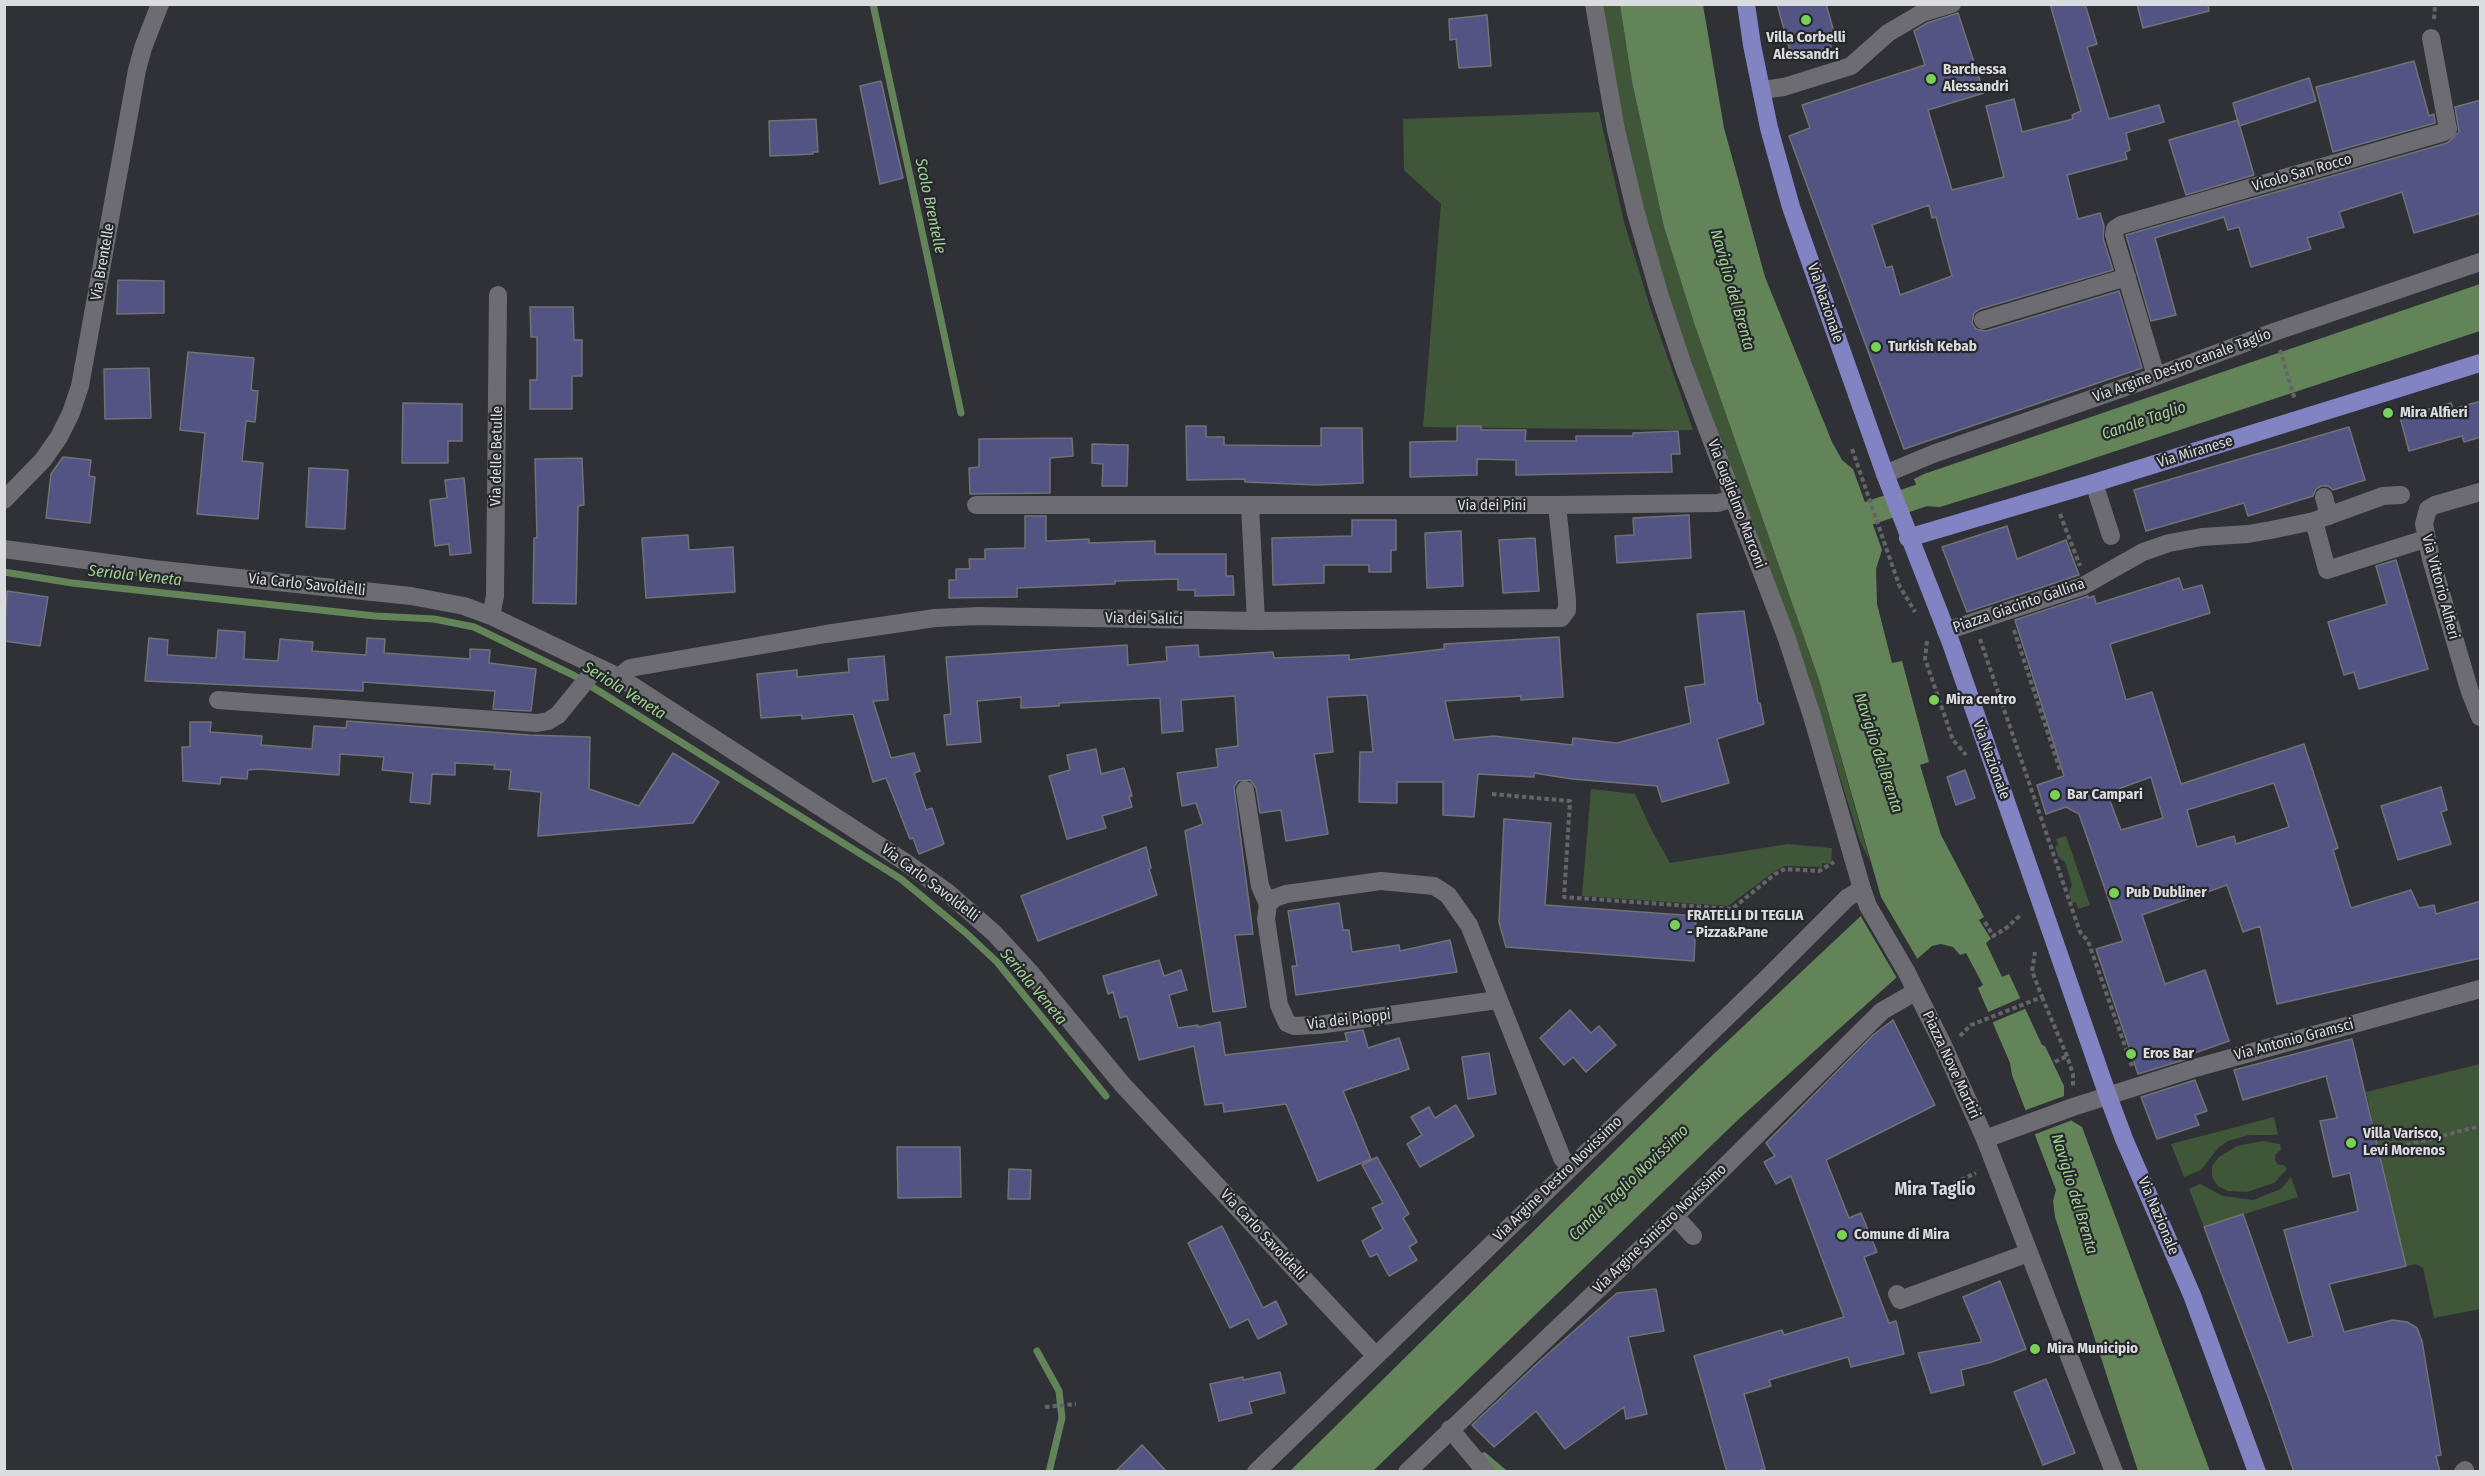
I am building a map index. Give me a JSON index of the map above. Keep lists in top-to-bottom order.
{
  "streets": {
    "main road": ["Via Nazionale", "Via Miranese"],
    "street": [
      "Vicolo San Rocco",
      "Via Brentelle",
      "Via Argine Destro canale Taglio",
      "Via delle Betulle",
      "Via Guglielmo Marconi",
      "Via dei Pini",
      "Via Carlo Savoldelli",
      "Via Vittorio Alfieri",
      "Piazza Giacinto Gallina",
      "Via dei Salici",
      "Via dei Pioppi",
      "Via Antonio Gramsci",
      "Piazza Nove Martiri",
      "Via Argine Destro Novissimo",
      "Via Argine Sinistro Novissimo"
    ]
  },
  "crossings": [
    ["Vicolo San Rocco", "Via Argine Destro canale Taglio"],
    ["Via Nazionale", "Via Argine Destro canale Taglio"],
    ["Via Nazionale", "Via Miranese"],
    ["Via Nazionale", "Piazza Giacinto Gallina"],
    ["Via Nazionale", "Via Antonio Gramsci"],
    ["Via delle Betulle", "Via Carlo Savoldelli"],
    ["Via Guglielmo Marconi", "Via dei Pini"],
    ["Via Guglielmo Marconi", "Piazza Nove Martiri"],
    ["Via Guglielmo Marconi", "Via Argine Destro Novissimo"],
    ["Via Guglielmo Marconi", "Via Argine Sinistro Novissimo"],
    ["Via dei Pini", "Via dei Salici"],
    ["Via Carlo Savoldelli", "Via dei Salici"],
    ["Via Carlo Savoldelli", "Via Argine Destro Novissimo"],
    ["Piazza Nove Martiri", "Via Argine Sinistro Novissimo"]
  ],
  "districts": ["Mira Taglio"],
  "water": [
    "Scolo Brentelle",
    "Naviglio del Brenta",
    "Canale Taglio",
    "Seriola Veneta",
    "Canale Taglio Novissimo"
  ],
  "places": [
    "Villa Corbelli Alessandri",
    "Barchessa Alessandri",
    "Turkish Kebab",
    "Mira Alfieri",
    "Mira centro",
    "Bar Campari",
    "Pub Dubliner",
    "FRATELLI DI TEGLIA - Pizza&Pane",
    "Eros Bar",
    "Villa Varisco, Levi Morenos",
    "Comune di Mira",
    "Mira Municipio"
  ]
}
